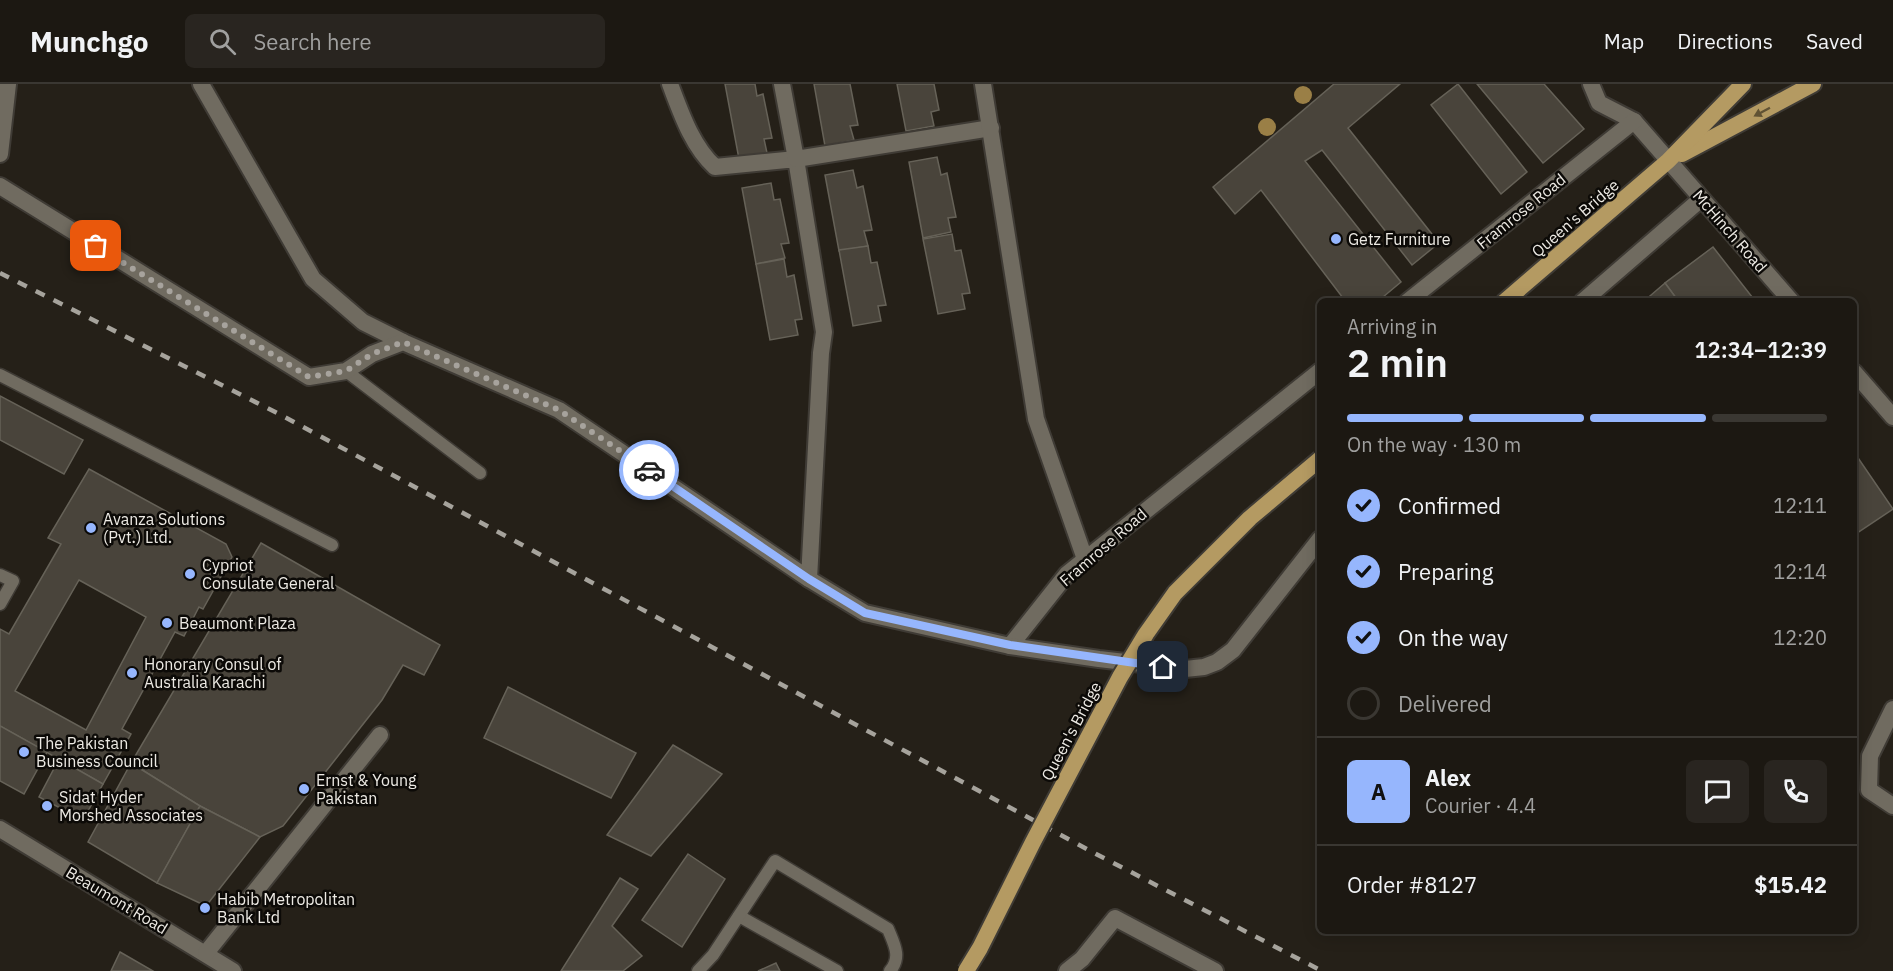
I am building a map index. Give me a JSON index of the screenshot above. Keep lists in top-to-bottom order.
{
  "streets": {
    "highway": ["Queen's Bridge"],
    "street": ["Framrose Road", "McHinch Road", "Beaumont Road"]
  },
  "crossings": [
    ["Framrose Road", "McHinch Road"],
    ["Queen's Bridge", "McHinch Road"]
  ],
  "places": [
    "Getz Furniture",
    "Avanza Solutions (Pvt.) Ltd.",
    "Cypriot Consulate General",
    "Beaumont Plaza",
    "Honorary Consul of Australia Karachi",
    "The Pakistan Business Council",
    "Ernst & Young Pakistan",
    "Sidat Hyder Morshed Associates",
    "Habib Metropolitan Bank Ltd"
  ],
  "page": {
    "header": "Munchgo",
    "search": "Search here",
    "nav": ["Map", "Directions", "Saved"],
    "heading": ["2 min", "Arriving in", "12:34–12:39"],
    "panel": [
      "Alex",
      "Courier · 4.4",
      "Order #8127",
      "$15.42"
    ],
    "bar": "On the way · 130 m",
    "list": [
      ["Confirmed", "12:11"],
      ["Preparing", "12:14"],
      ["On the way", "12:20"],
      "Delivered"
    ],
    "round": "A"
  }
}
